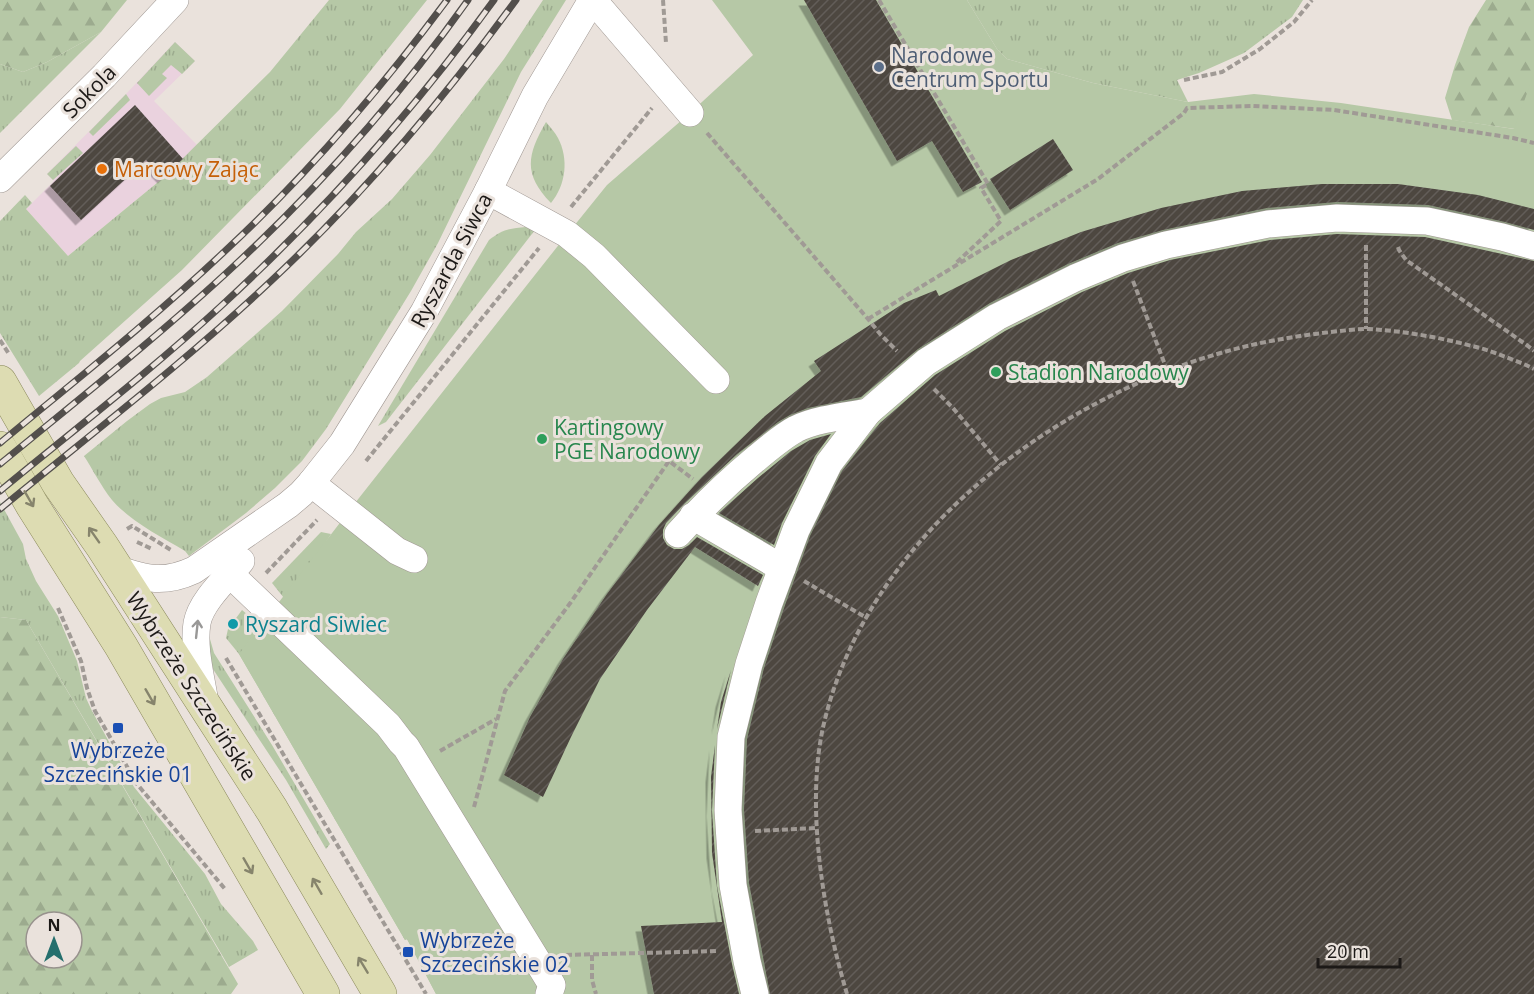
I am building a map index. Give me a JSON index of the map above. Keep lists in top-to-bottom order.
{
  "streets": {
    "main road": ["Wybrzeże Szczecińskie"],
    "street": ["Sokola", "Ryszarda Siwca"]
  },
  "crossings": [
    ["Ryszarda Siwca", "Wybrzeże Szczecińskie"]
  ],
  "places": {
    "other": [
      "Narodowe Centrum Sportu",
      "Marcowy Zając",
      "Stadion Narodowy",
      "Kartingowy PGE Narodowy",
      "Ryszard Siwiec"
    ],
    "transit": ["Wybrzeże Szczecińskie 01", "Wybrzeże Szczecińskie 02"]
  },
  "scale_bar": "20 m",
  "north": "top"
}
